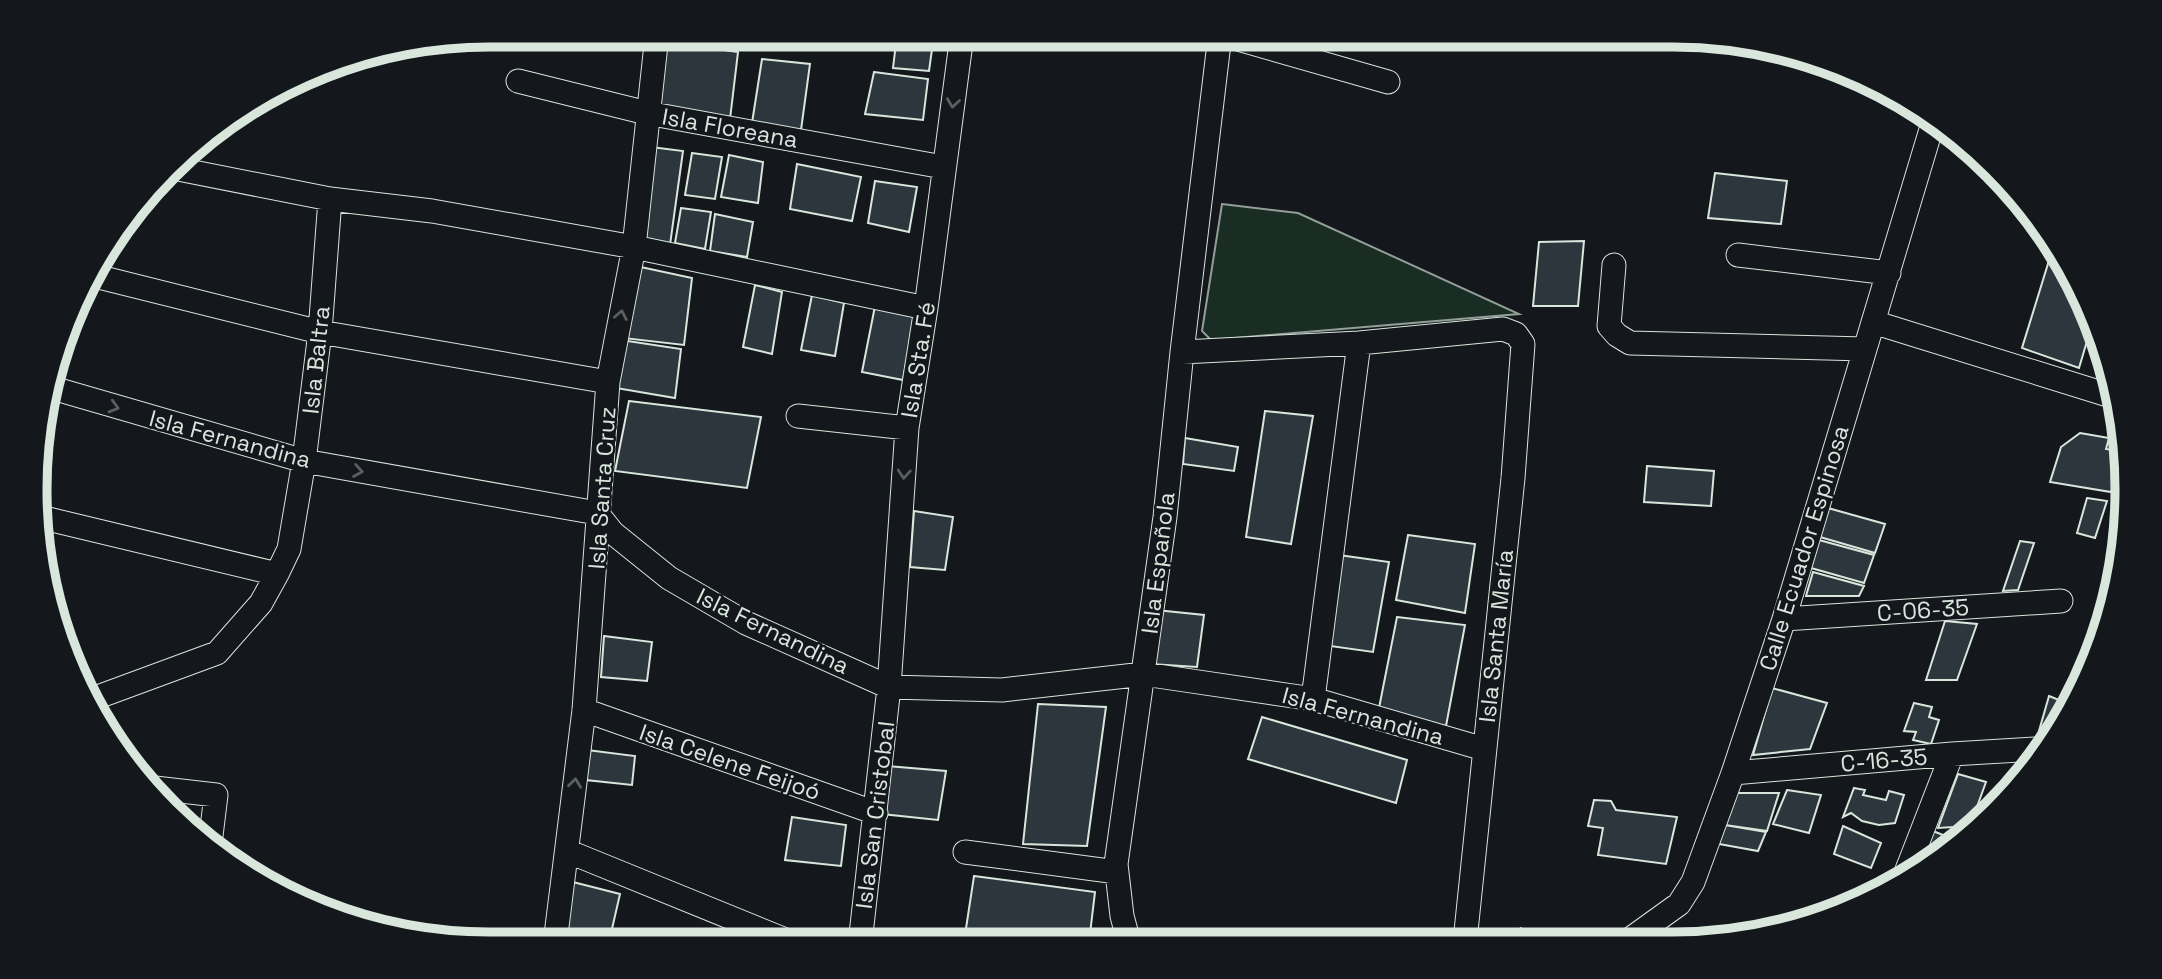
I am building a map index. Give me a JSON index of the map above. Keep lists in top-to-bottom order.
{
  "streets": {
    "street": [
      "Isla Floreana",
      "Isla Baltra",
      "Isla Sta. Fé",
      "Isla Fernandina",
      "Isla Santa Cruz",
      "Calle Ecuador Espinosa",
      "Isla Española",
      "C-06-35",
      "Isla Santa María",
      "C-16-35",
      "Isla Celene Feijoó",
      "Isla San Cristobal"
    ]
  },
  "crossings": [
    ["Isla Floreana", "Isla Sta. Fé"],
    ["Isla Floreana", "Isla Santa Cruz"],
    ["Isla Baltra", "Isla Fernandina"],
    ["Isla Sta. Fé", "Isla Fernandina"],
    ["Isla Sta. Fé", "Isla San Cristobal"],
    ["Isla Fernandina", "Isla Santa Cruz"],
    ["Isla Fernandina", "Isla Española"],
    ["Isla Fernandina", "Isla Santa María"],
    ["Isla Fernandina", "Isla San Cristobal"],
    ["Isla Santa Cruz", "Isla Celene Feijoó"],
    ["Calle Ecuador Espinosa", "C-06-35"],
    ["Calle Ecuador Espinosa", "C-16-35"],
    ["Isla Celene Feijoó", "Isla San Cristobal"]
  ],
  "one_way": ["Isla Sta. Fé"]
}
